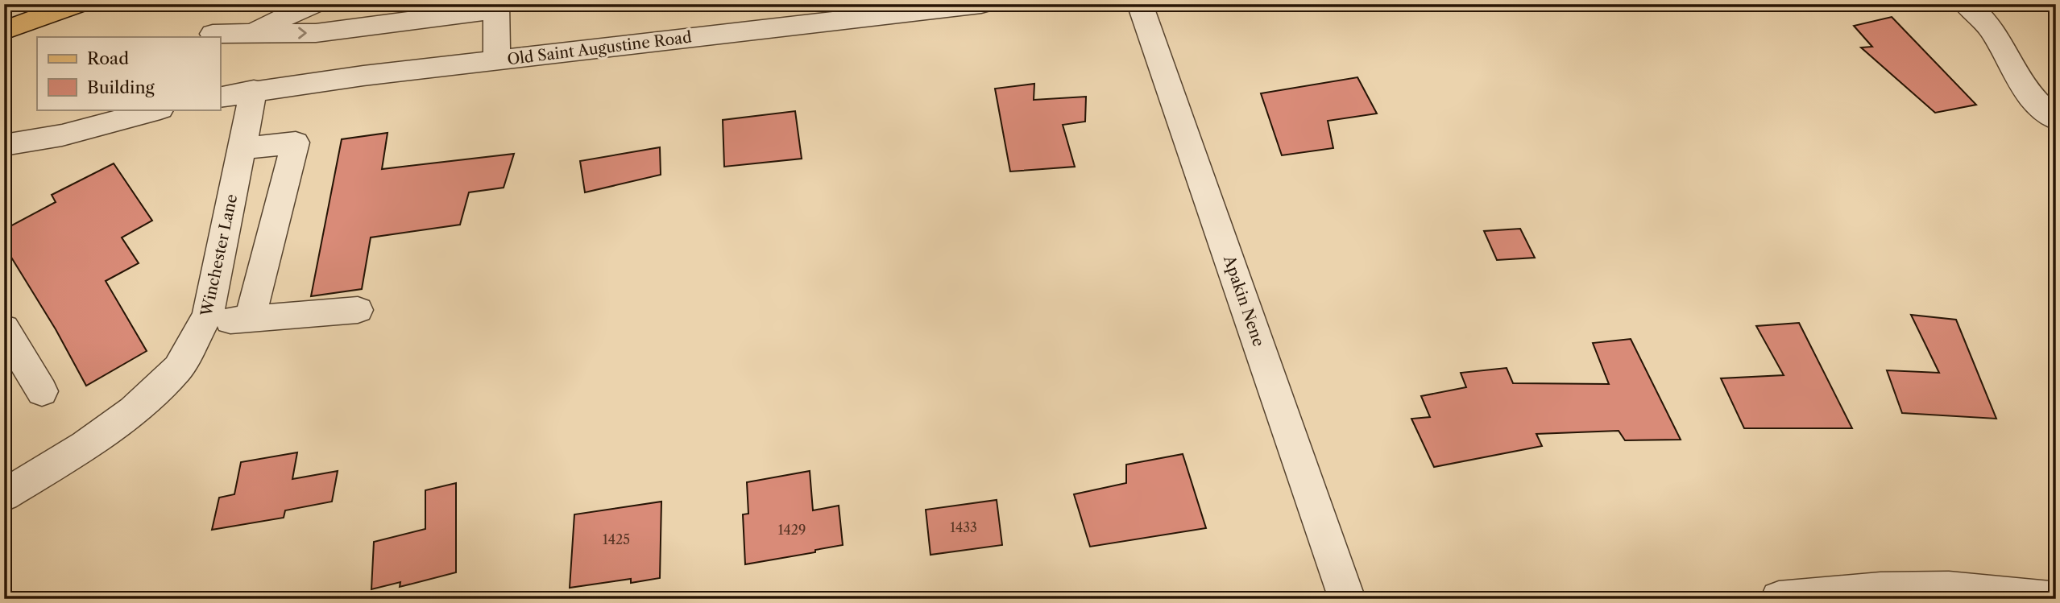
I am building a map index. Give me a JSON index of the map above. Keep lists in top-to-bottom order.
{
  "streets": {
    "street": ["Old Saint Augustine Road", "Winchester Lane", "Apakin Nene"]
  },
  "crossings": [
    ["Old Saint Augustine Road", "Winchester Lane"]
  ],
  "house_numbers": ["1433", "1429", "1425"],
  "legend": ["Road", "Building"]
}
